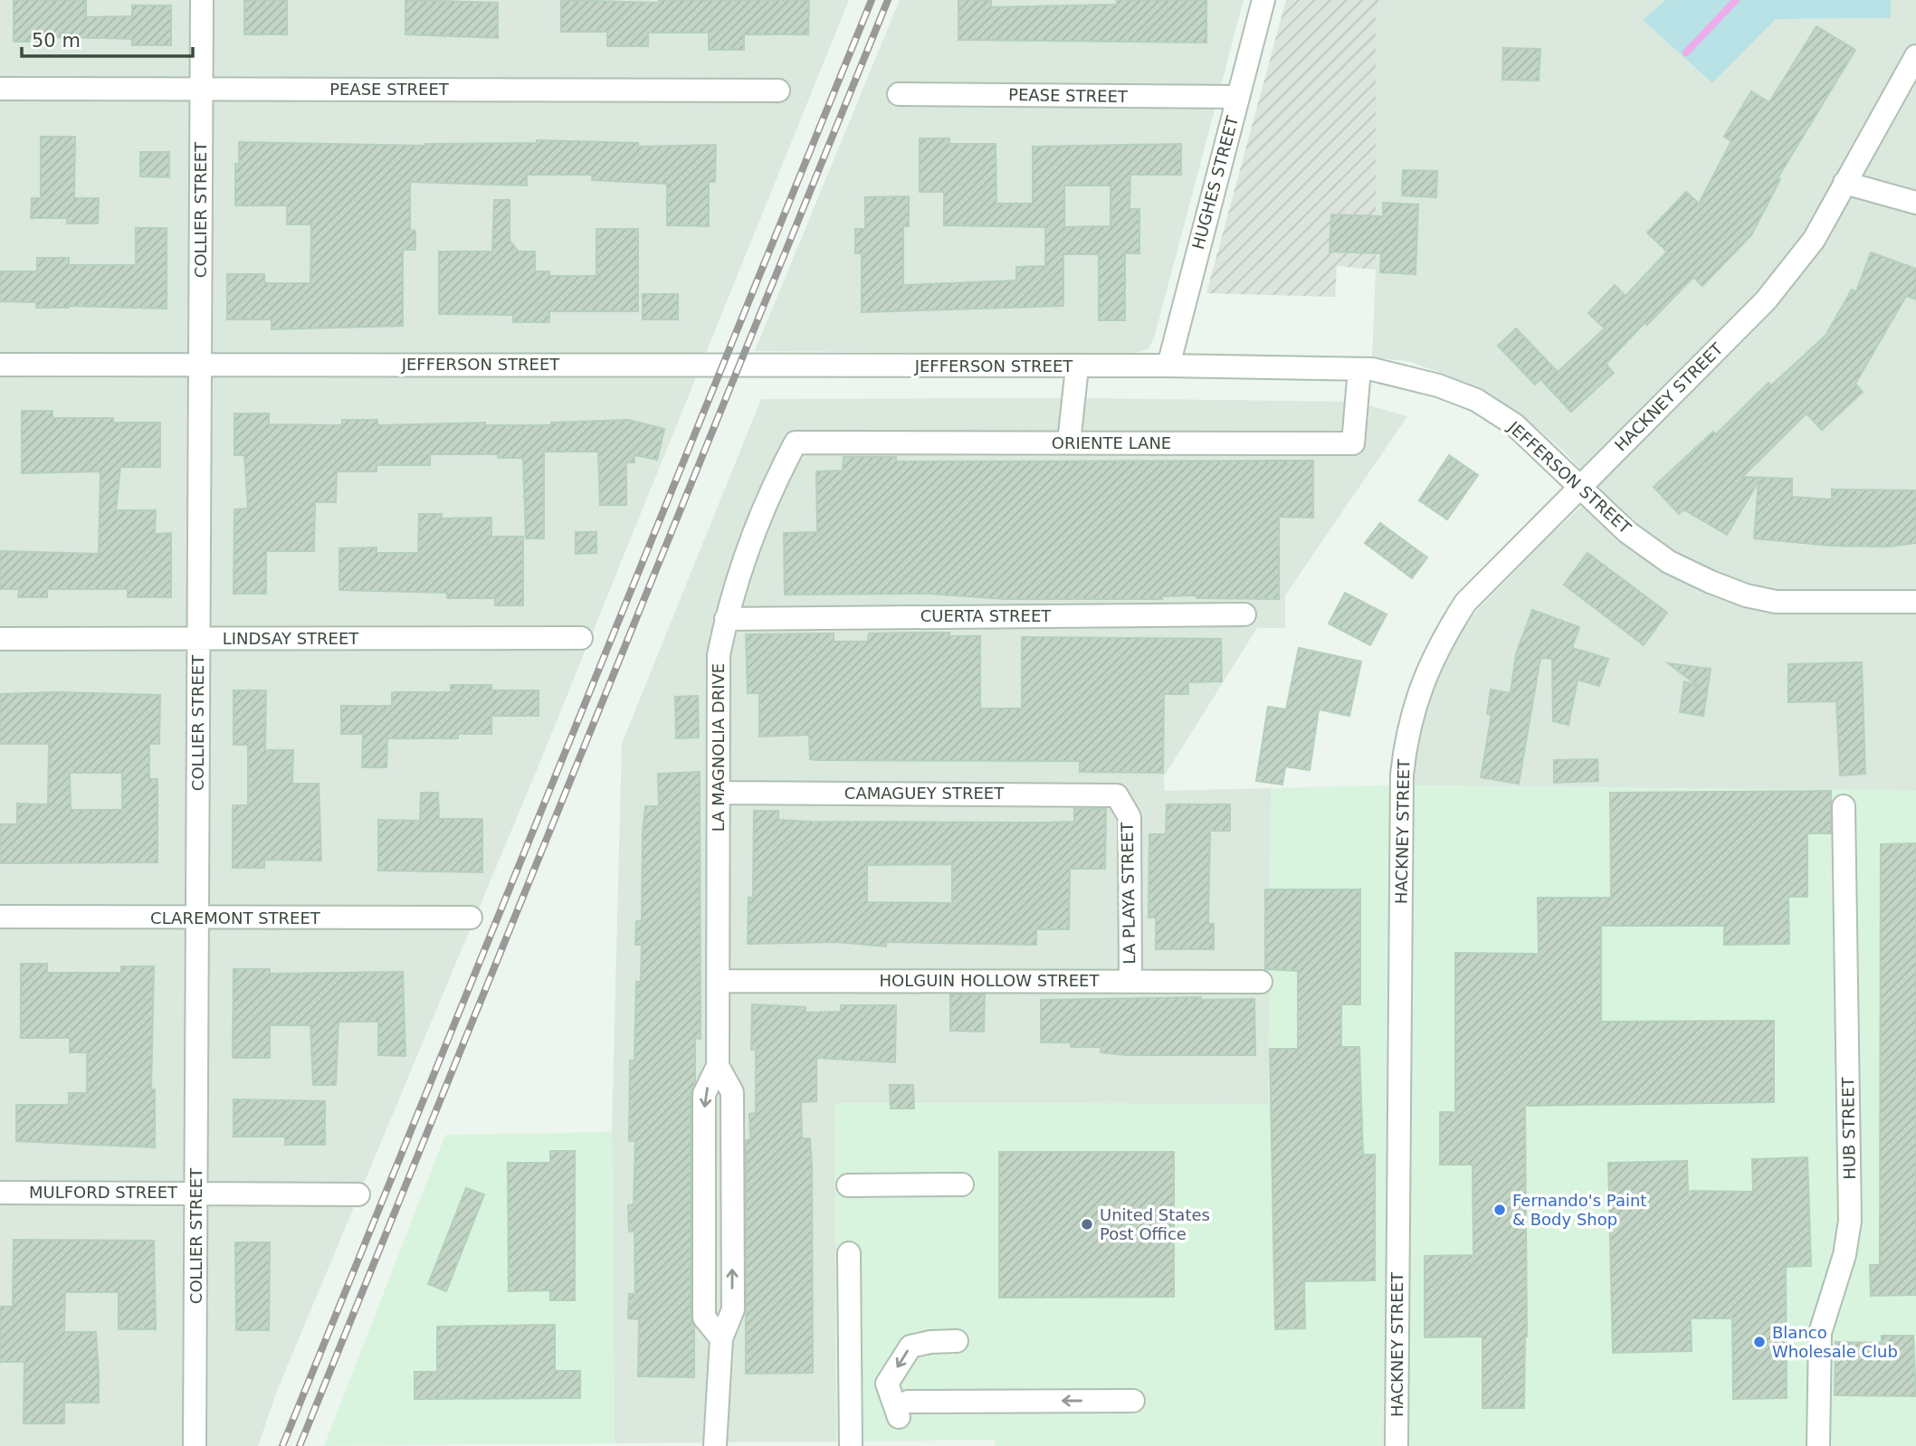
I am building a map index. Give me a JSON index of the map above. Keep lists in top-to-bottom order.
{
  "streets": {
    "street": [
      "PEASE STREET",
      "HUGHES STREET",
      "COLLIER STREET",
      "JEFFERSON STREET",
      "HACKNEY STREET",
      "ORIENTE LANE",
      "CUERTA STREET",
      "LINDSAY STREET",
      "LA MAGNOLIA DRIVE",
      "CAMAGUEY STREET",
      "LA PLAYA STREET",
      "CLAREMONT STREET",
      "HOLGUIN HOLLOW STREET",
      "HUB STREET",
      "MULFORD STREET"
    ]
  },
  "crossings": [
    ["PEASE STREET", "HUGHES STREET"],
    ["PEASE STREET", "COLLIER STREET"],
    ["HUGHES STREET", "JEFFERSON STREET"],
    ["COLLIER STREET", "JEFFERSON STREET"],
    ["COLLIER STREET", "LINDSAY STREET"],
    ["COLLIER STREET", "CLAREMONT STREET"],
    ["COLLIER STREET", "MULFORD STREET"],
    ["JEFFERSON STREET", "HACKNEY STREET"],
    ["JEFFERSON STREET", "ORIENTE LANE"],
    ["ORIENTE LANE", "LA MAGNOLIA DRIVE"],
    ["CUERTA STREET", "LA MAGNOLIA DRIVE"],
    ["LA MAGNOLIA DRIVE", "CAMAGUEY STREET"],
    ["LA MAGNOLIA DRIVE", "HOLGUIN HOLLOW STREET"],
    ["CAMAGUEY STREET", "LA PLAYA STREET"],
    ["LA PLAYA STREET", "HOLGUIN HOLLOW STREET"]
  ],
  "places": ["Fernando's Paint & Body Shop", "United States Post Office", "Blanco Wholesale Club"],
  "scale_bar": "50 m"
}
